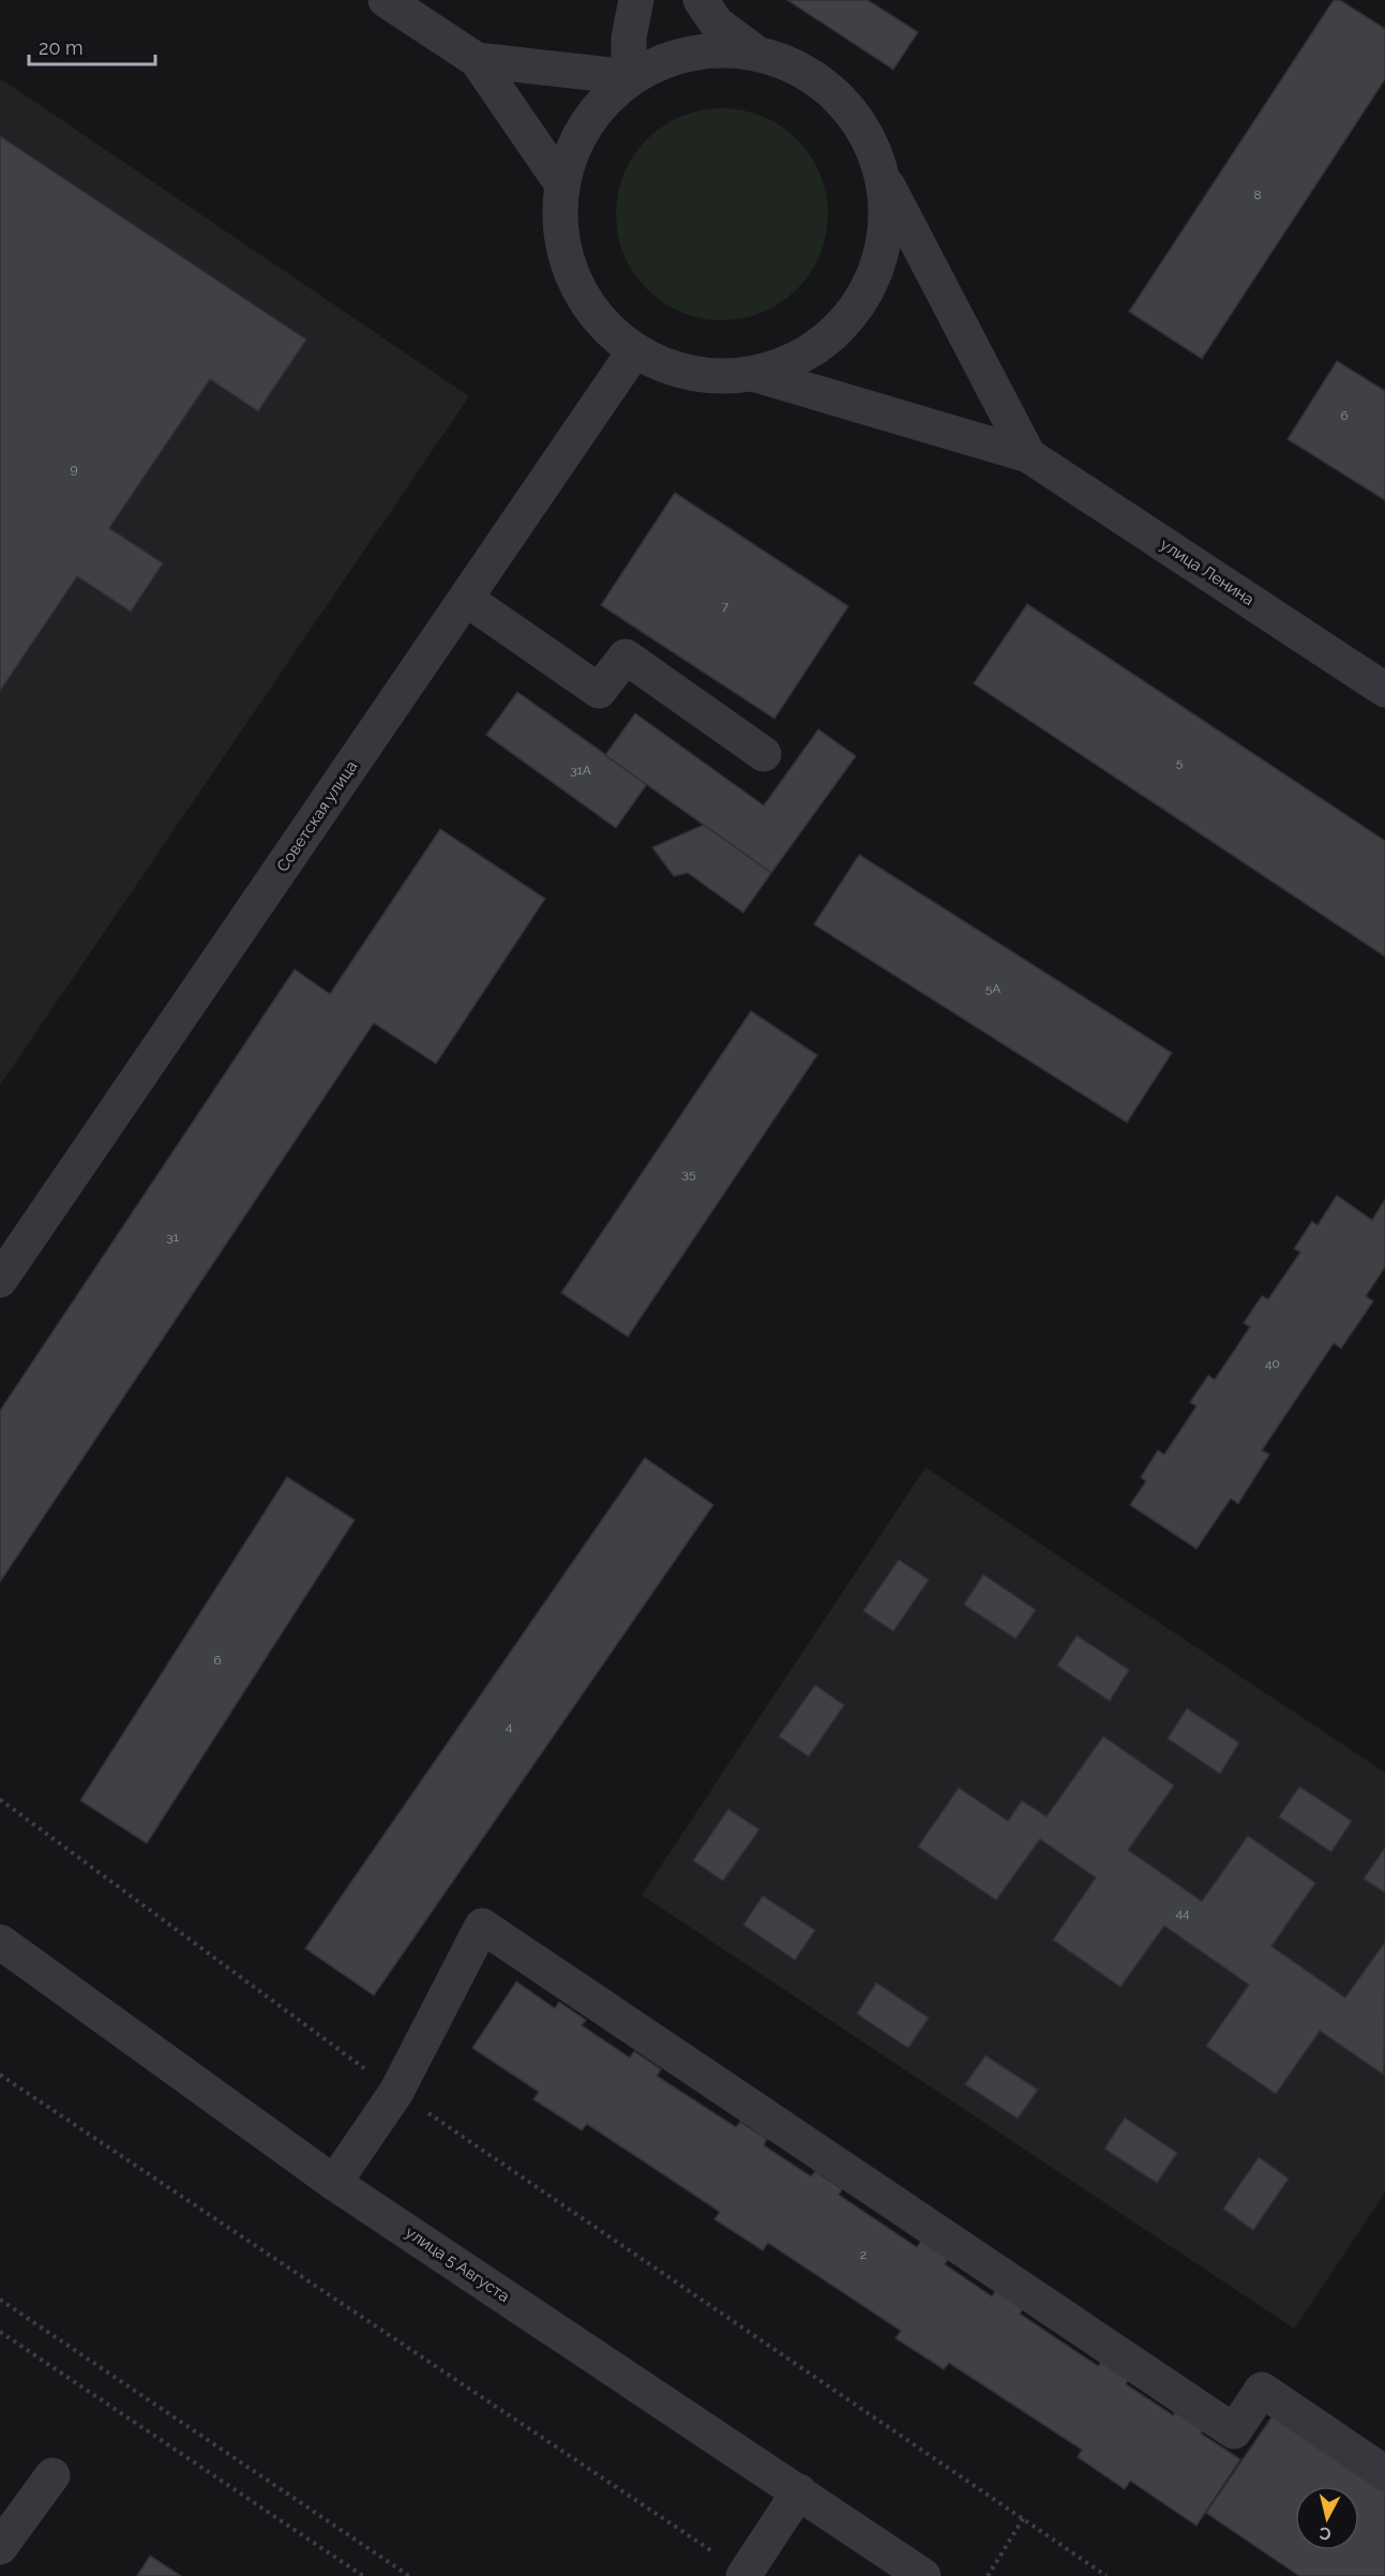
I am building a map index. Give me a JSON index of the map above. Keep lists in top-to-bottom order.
{
  "streets": {
    "street": ["улица Ленина", "Советская улица", "улица 5 Августа"]
  },
  "house_numbers": [
    "8",
    "6",
    "9",
    "7",
    "5",
    "31А",
    "5А",
    "35",
    "31",
    "40",
    "6",
    "4",
    "44",
    "2"
  ],
  "scale_bar": "20 m",
  "north": "bottom"
}
